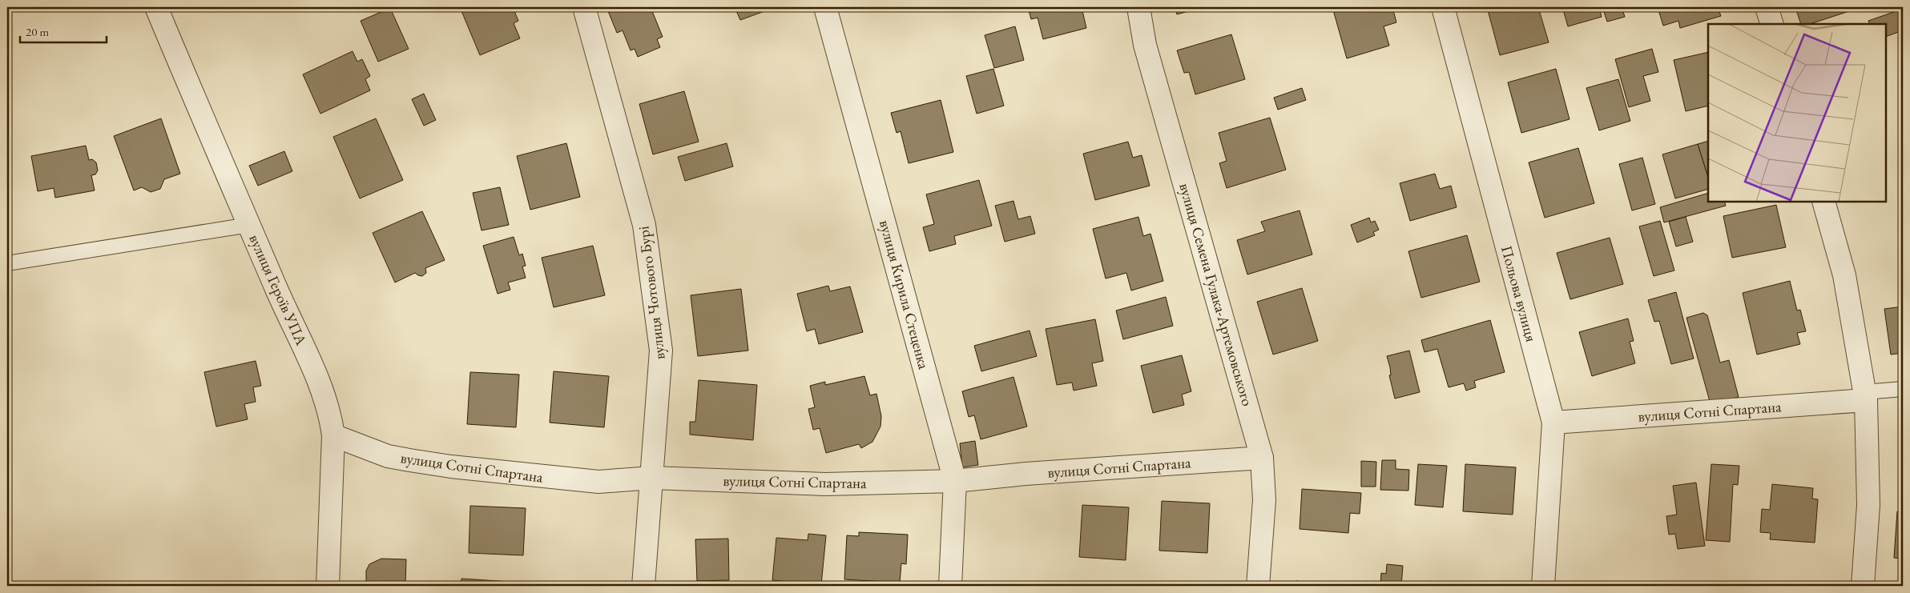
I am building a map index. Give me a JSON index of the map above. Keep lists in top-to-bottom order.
{
  "streets": {
    "street": [
      "вулиця Героїв УПА",
      "вулиця Чотового Бурі",
      "Польова вулиця",
      "вулиця Кирила Стеценка",
      "вулиця Семена Гулака-Артемовського",
      "вулиця Сотні Спартана"
    ]
  },
  "crossings": [
    ["вулиця Героїв УПА", "вулиця Сотні Спартана"],
    ["вулиця Чотового Бурі", "вулиця Сотні Спартана"],
    ["Польова вулиця", "вулиця Сотні Спартана"],
    ["вулиця Кирила Стеценка", "вулиця Сотні Спартана"],
    ["вулиця Семена Гулака-Артемовського", "вулиця Сотні Спартана"]
  ],
  "scale_bar": "20 m"
}
